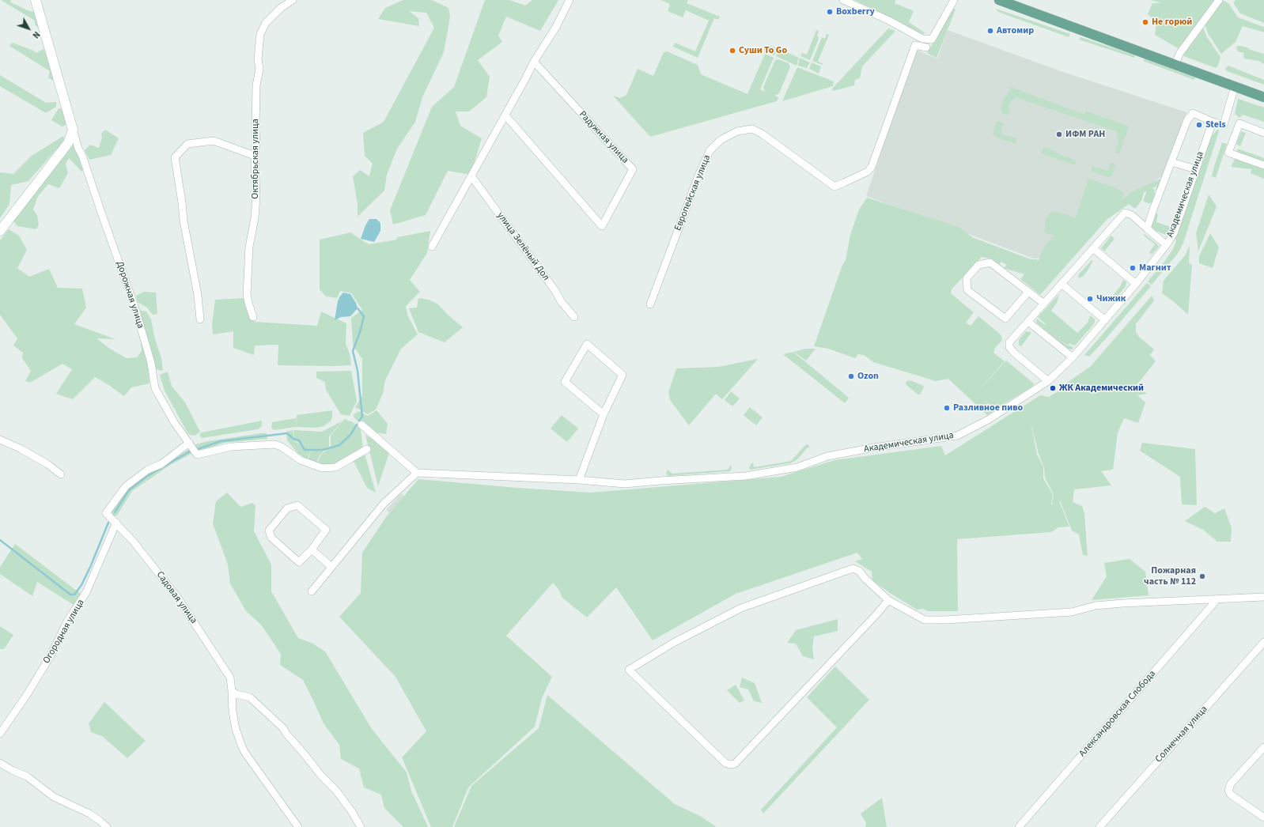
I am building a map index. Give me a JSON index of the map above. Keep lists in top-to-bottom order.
{
  "streets": {
    "street": [
      "Радужная улица",
      "Октябрьская улица",
      "Европейская улица",
      "Академическая улица",
      "улица Зелёный Дол",
      "Дорожная улица",
      "Садовая улица",
      "Огородная улица",
      "Александровская Слобода",
      "Солнечная улица"
    ]
  },
  "crossings": [
    ["Дорожная улица", "Садовая улица"],
    ["Садовая улица", "Огородная улица"]
  ],
  "places": [
    "Boxberry",
    "Не горюй",
    "Автомир",
    "Суши To Go",
    "Stels",
    "ИФМ РАН",
    "Магнит",
    "Чижик",
    "Ozon",
    "ЖК Академический",
    "Разливное пиво",
    "Пожарная часть № 112"
  ],
  "north": "bottom right"
}
